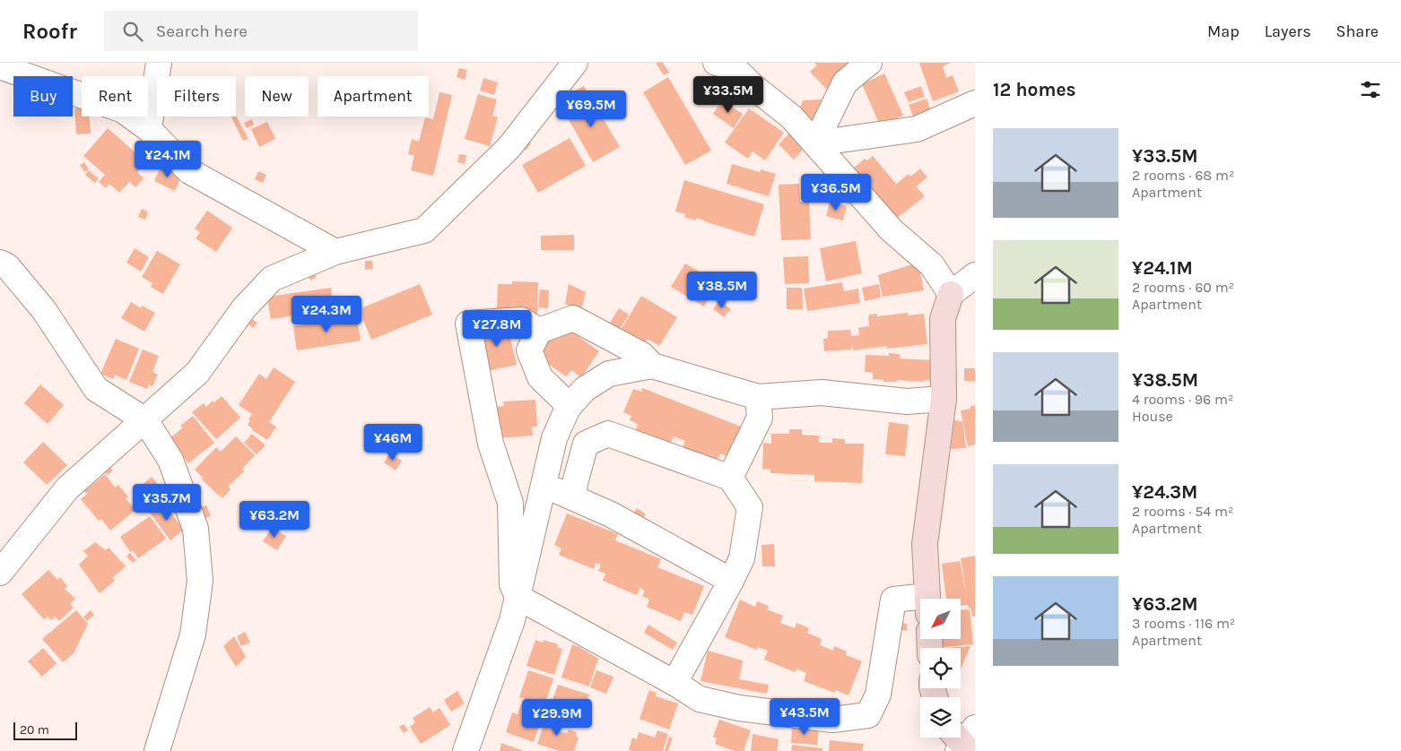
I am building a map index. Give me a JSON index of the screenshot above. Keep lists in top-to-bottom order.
{
  "scale_bar": "20 m",
  "north": "bottom left",
  "page": {
    "header": "Roofr",
    "search": "Search here",
    "nav": ["Map", "Layers", "Share"],
    "heading": "12 homes",
    "price": [
      "¥33.5M",
      "¥69.5M",
      "¥24.1M",
      "¥36.5M",
      "¥38.5M",
      "¥24.3M",
      "¥27.8M",
      "¥46M",
      "¥35.7M",
      "¥63.2M",
      "¥43.5M",
      "¥29.9M"
    ],
    "chip": [
      "Buy",
      "Rent",
      "Filters",
      "New",
      "Apartment"
    ],
    "list": [
      {
        "name": "¥33.5M",
        "note": "2 rooms · 68 m² · Apartment"
      },
      {
        "name": "¥24.1M",
        "note": "2 rooms · 60 m² · Apartment"
      },
      {
        "name": "¥38.5M",
        "note": "4 rooms · 96 m² · House"
      },
      {
        "name": "¥24.3M",
        "note": "2 rooms · 54 m² · Apartment"
      },
      {
        "name": "¥63.2M",
        "note": "3 rooms · 116 m² · Apartment"
      }
    ],
    "scale": "20 m"
  }
}
